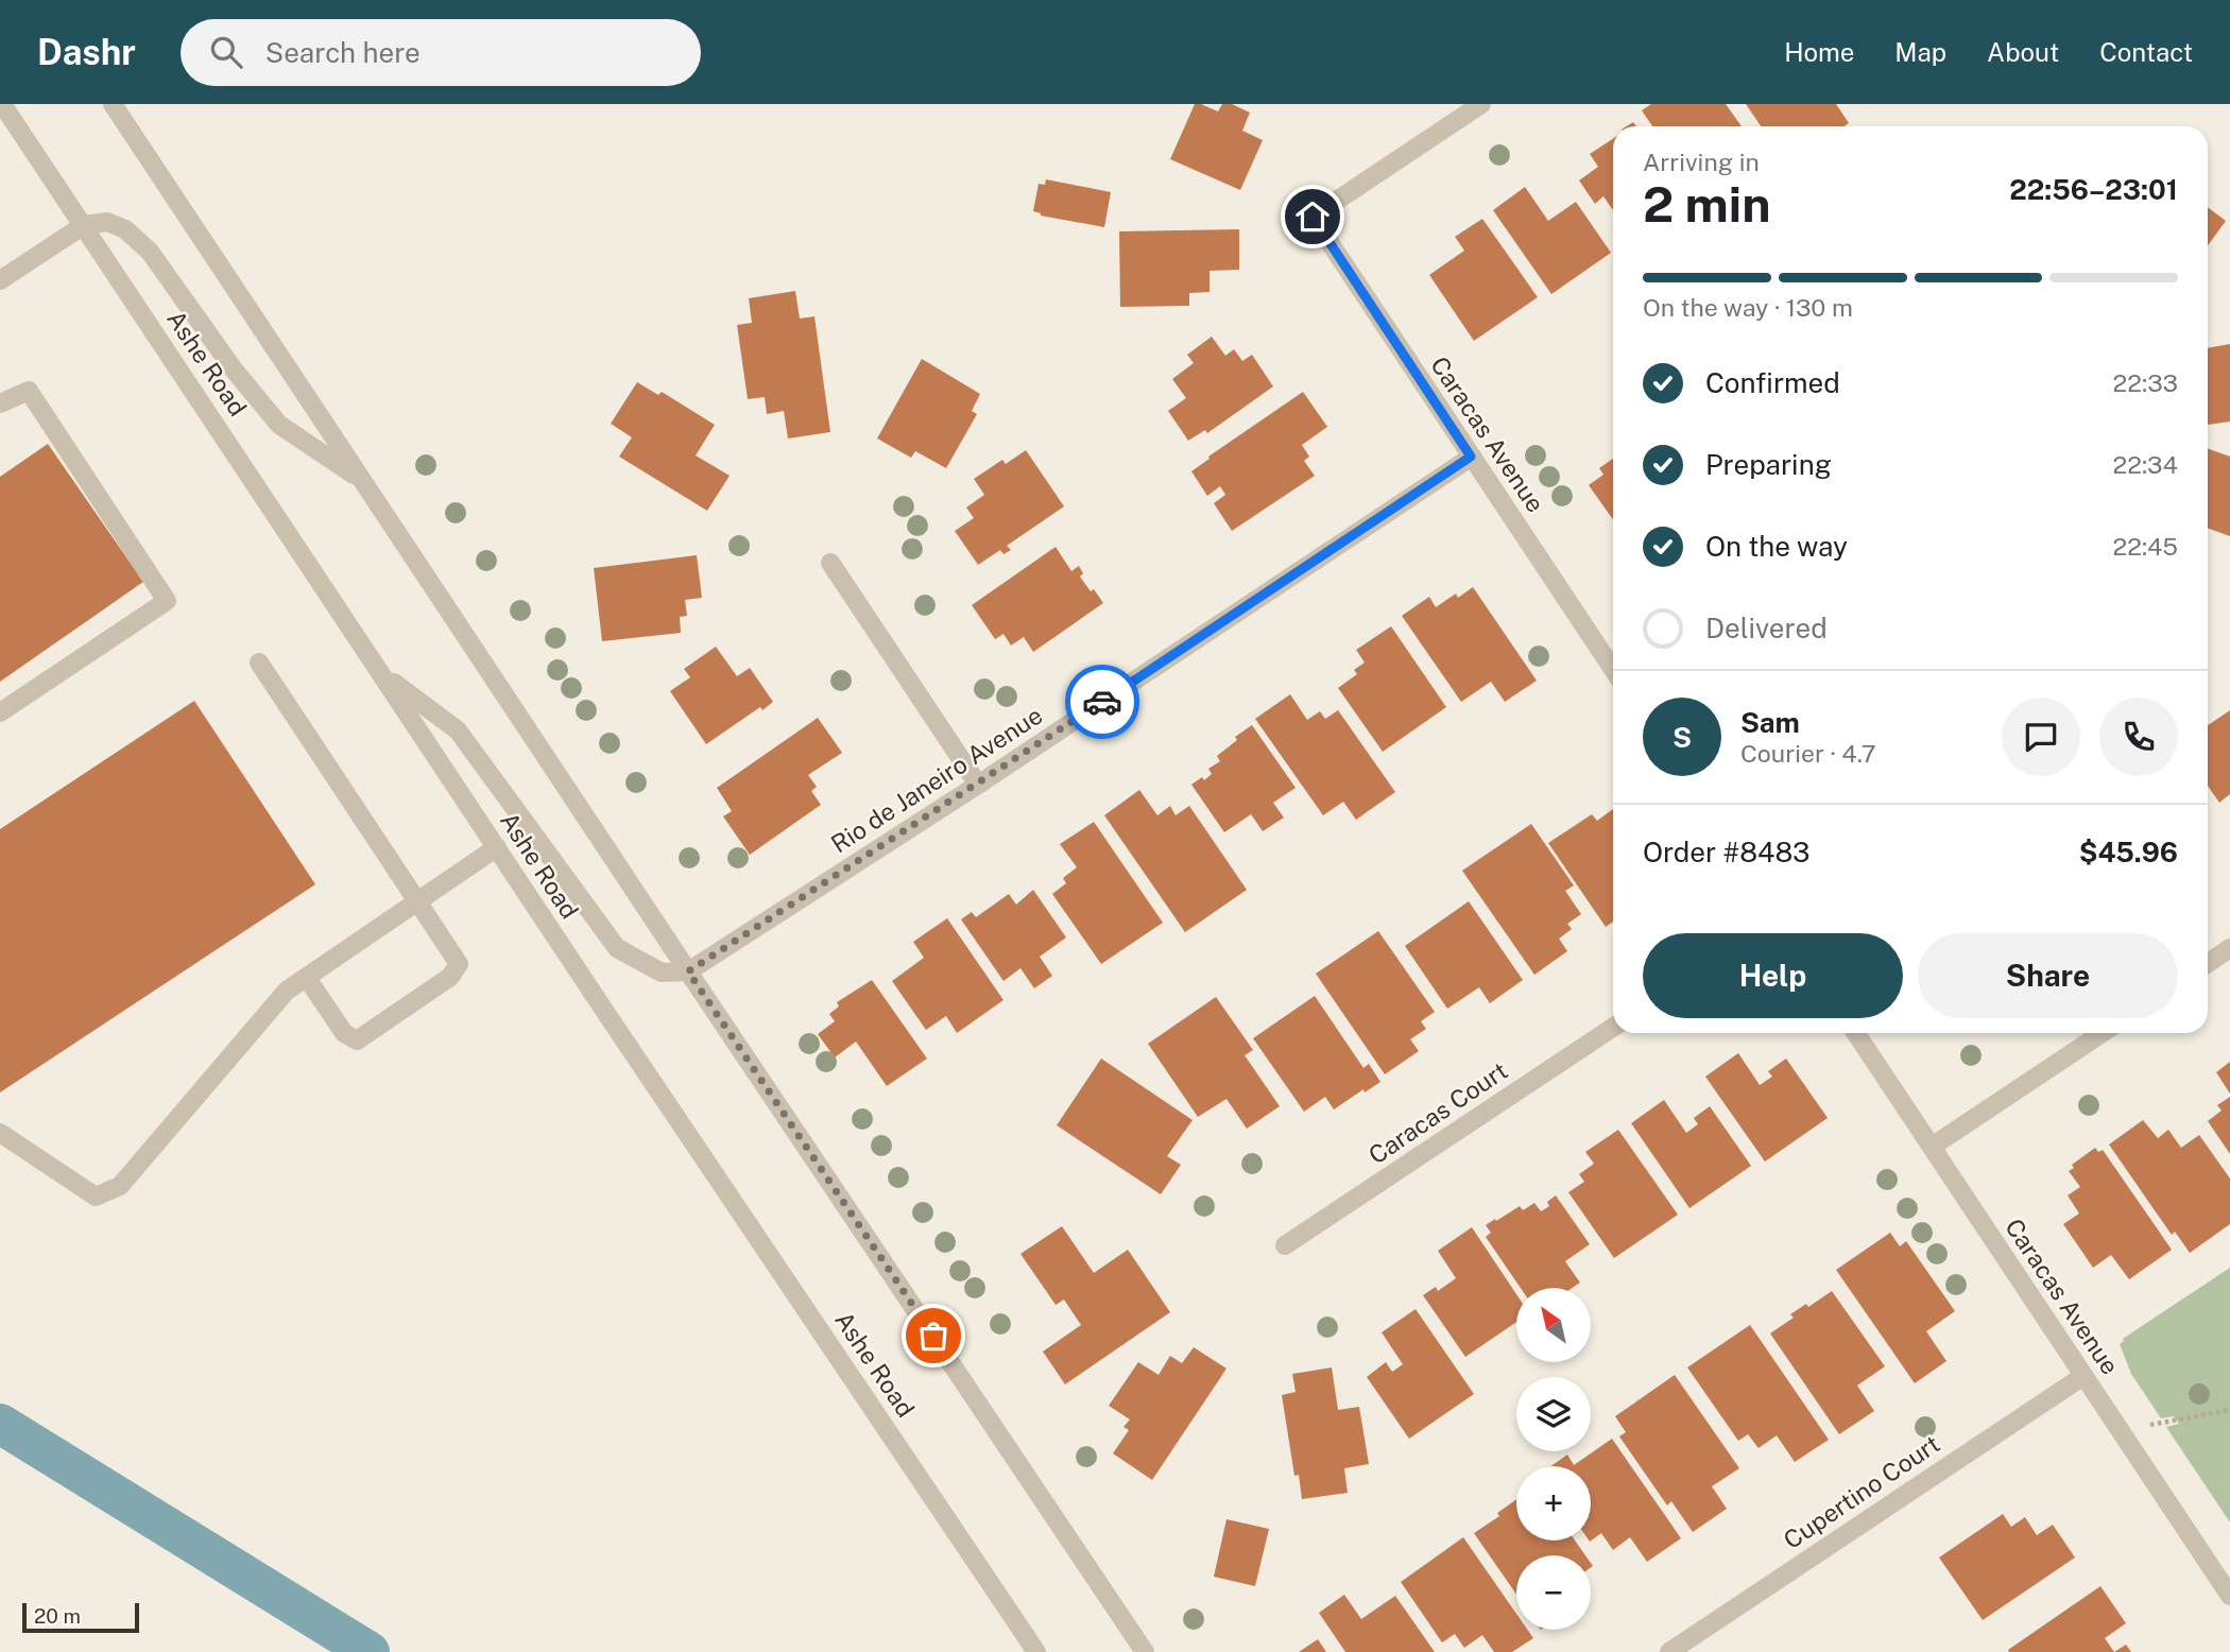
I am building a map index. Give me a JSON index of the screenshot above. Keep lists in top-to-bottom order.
{
  "streets": {
    "street": [
      "Ashe Road",
      "Caracas Avenue",
      "Rio de Janeiro Avenue",
      "Caracas Court",
      "Cupertino Court"
    ]
  },
  "crossings": [
    ["Caracas Avenue", "Rio de Janeiro Avenue"],
    ["Caracas Avenue", "Cupertino Court"]
  ],
  "scale_bar": "20 m",
  "north": "top left",
  "page": {
    "header": "Dashr",
    "search": "Search here",
    "nav": [
      "Home",
      "Map",
      "About",
      "Contact"
    ],
    "heading": ["2 min", "Arriving in", "22:56–23:01"],
    "panel": [
      "Sam",
      "Courier · 4.7",
      "Order #8483",
      "$45.96"
    ],
    "bar": "On the way · 130 m",
    "list": [
      ["Confirmed", "22:33"],
      ["Preparing", "22:34"],
      ["On the way", "22:45"],
      "Delivered"
    ],
    "round": "S",
    "buttons": ["Help", "Share"],
    "map_buttons": ["+", "−"],
    "scale": "20 m"
  }
}
